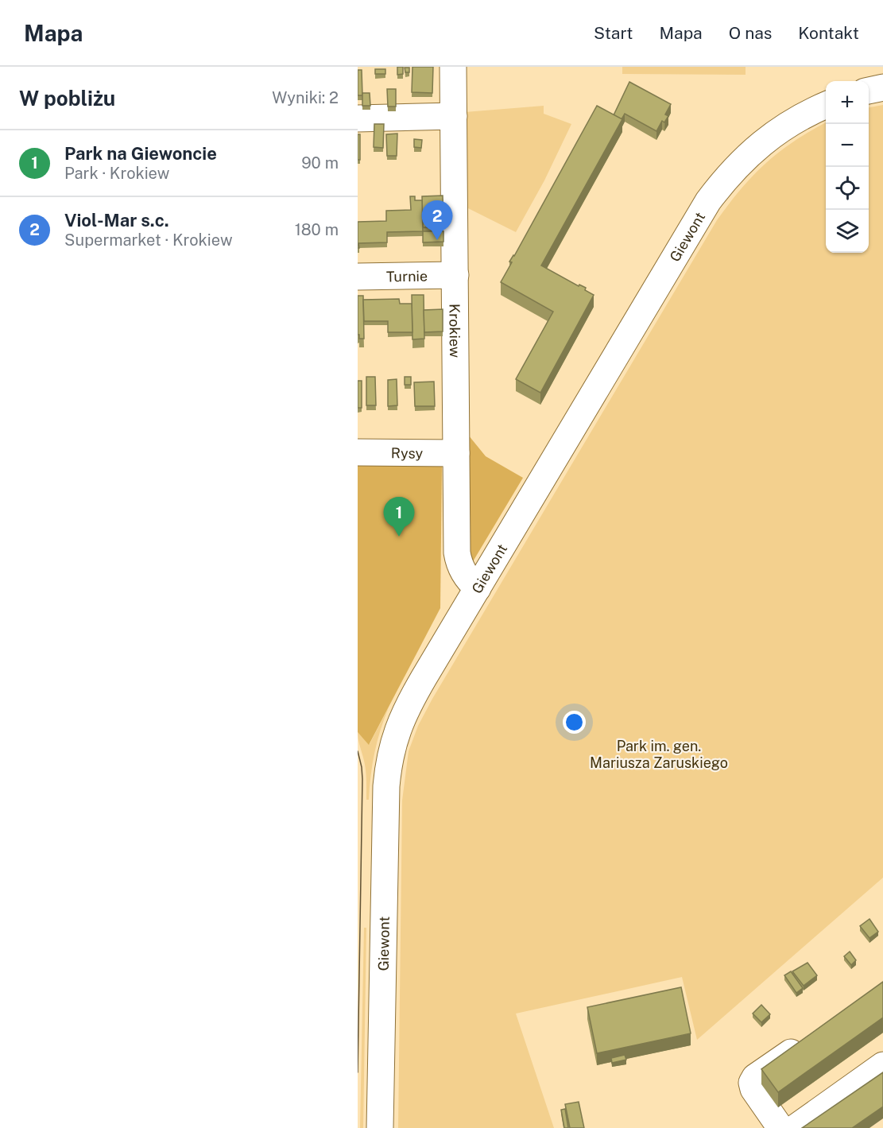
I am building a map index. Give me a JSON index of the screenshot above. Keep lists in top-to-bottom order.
{
  "streets": {
    "street": [
      "Giewont",
      "Turnie",
      "Krokiew",
      "Rysy"
    ]
  },
  "crossings": [
    ["Giewont", "Krokiew"],
    ["Turnie", "Krokiew"],
    ["Krokiew", "Rysy"]
  ],
  "parks": ["Park im. gen. Mariusza Zaruskiego"],
  "page": {
    "header": "Mapa",
    "nav": [
      "Start",
      "Mapa",
      "O nas",
      "Kontakt"
    ],
    "heading": ["W pobliżu", "Wyniki: 2"],
    "map_buttons": ["+", "−"],
    "list": [
      {
        "mark": "1",
        "name": "Park na Giewoncie",
        "note": "Park · Krokiew",
        "value": "90 m"
      },
      {
        "mark": "2",
        "name": "Viol-Mar s.c.",
        "note": "Supermarket · Krokiew",
        "value": "180 m"
      }
    ],
    "pins": ["2", "1"]
  }
}
